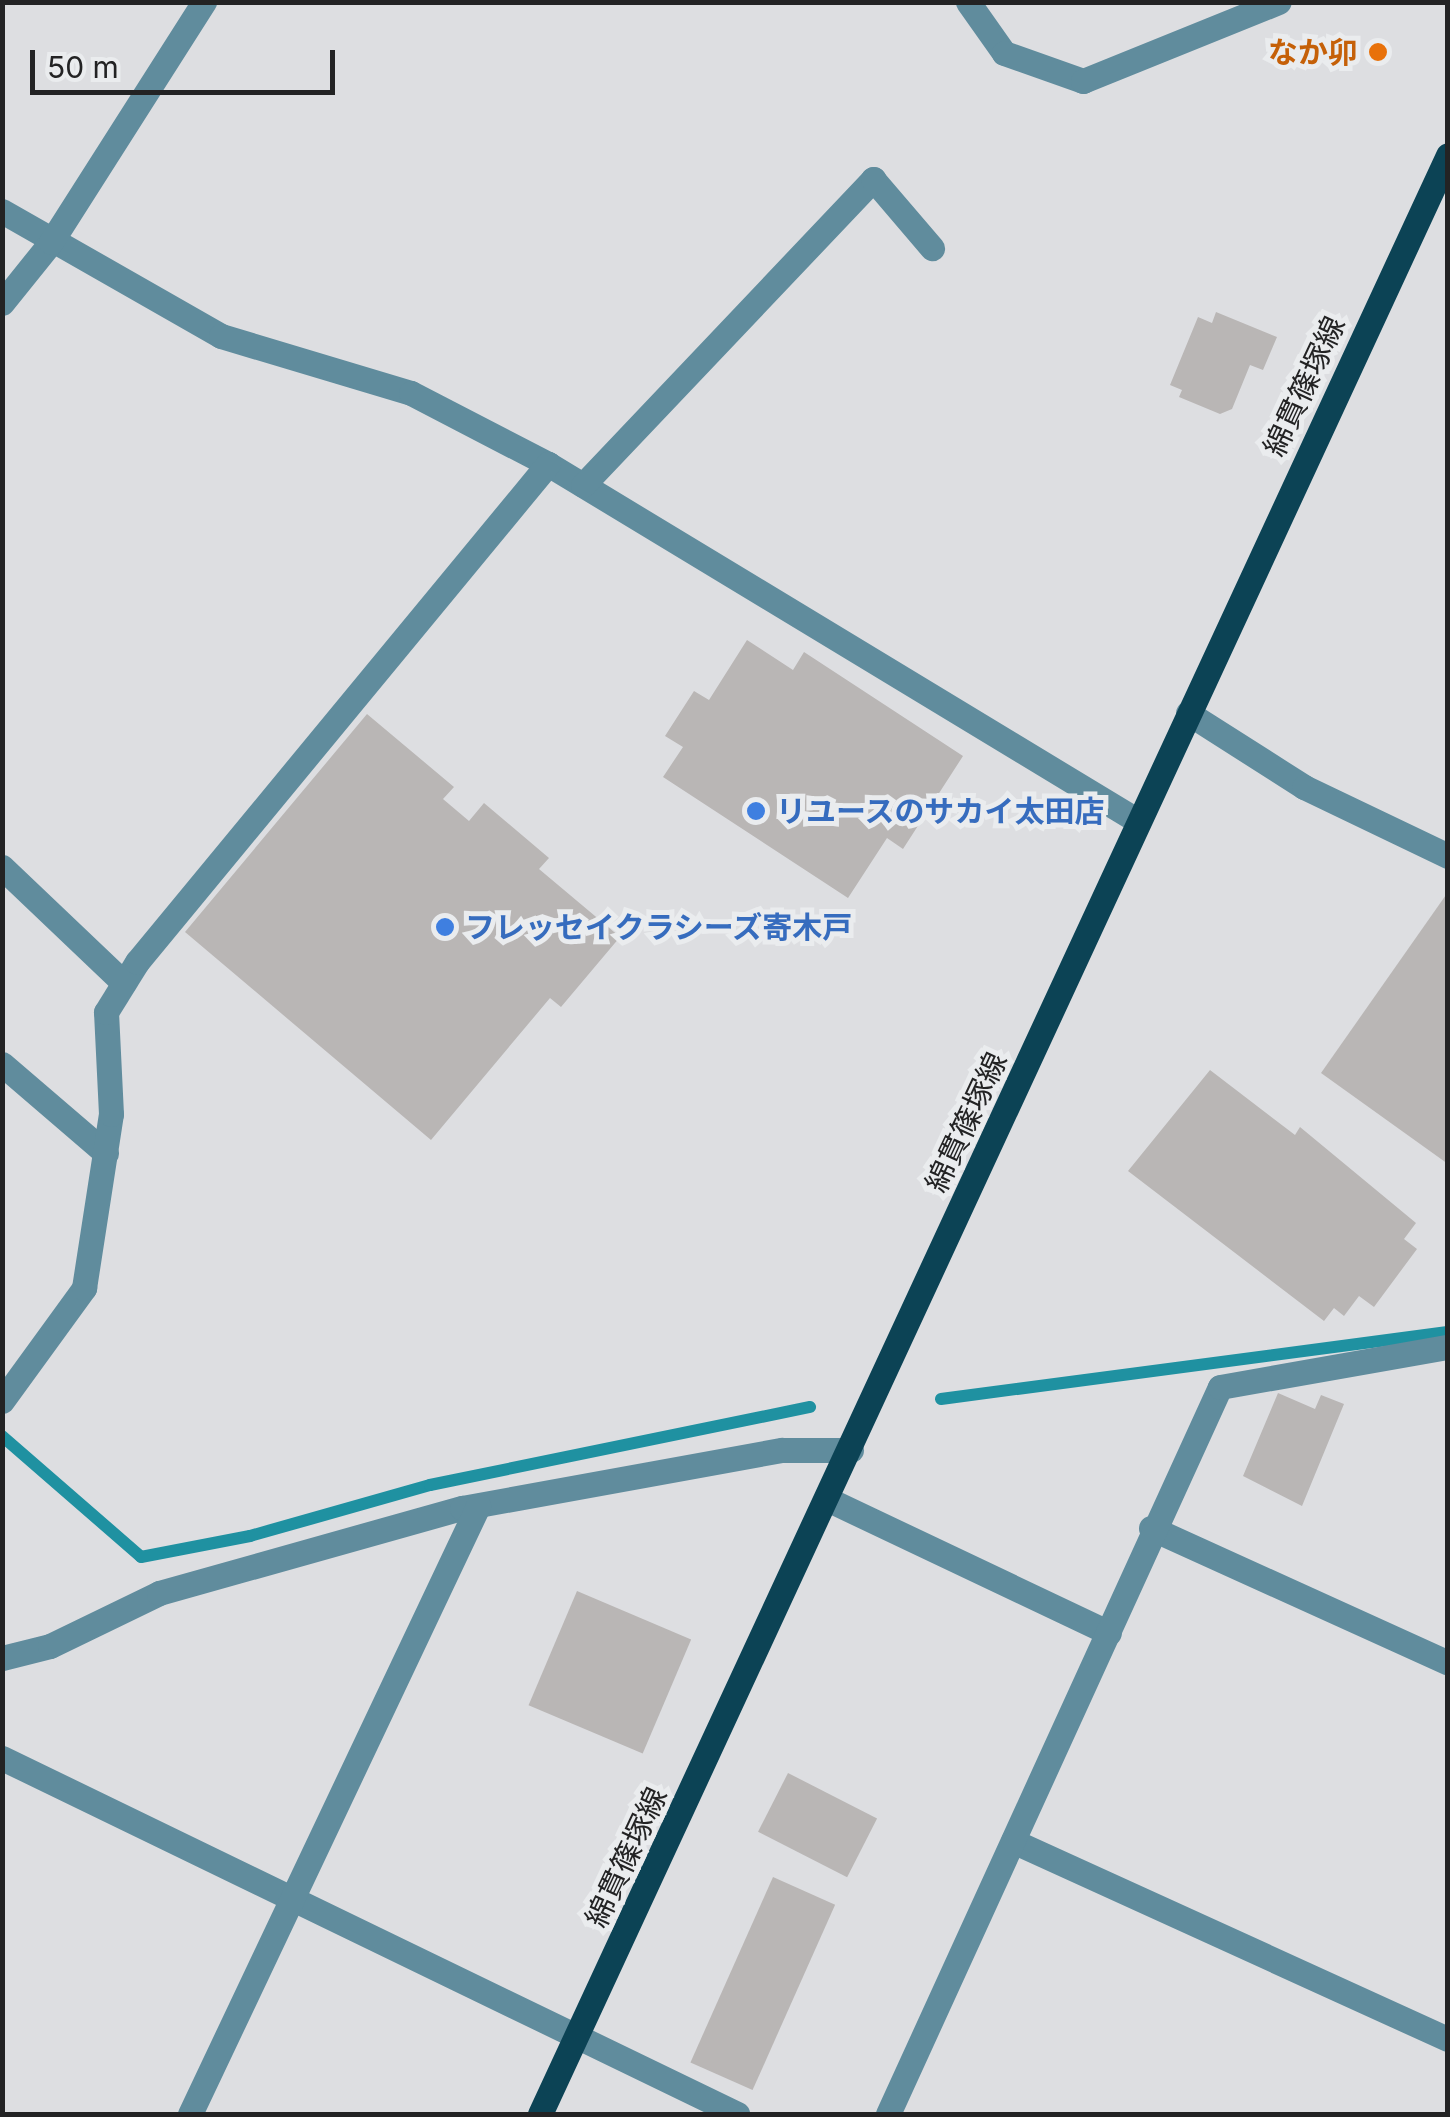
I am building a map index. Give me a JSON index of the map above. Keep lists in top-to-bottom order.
{
  "streets": {
    "main road": ["綿貫篠塚線"]
  },
  "places": ["なか卯", "リユースのサカイ太田店", "フレッセイクラシーズ寄木戸"],
  "scale_bar": "50 m"
}
